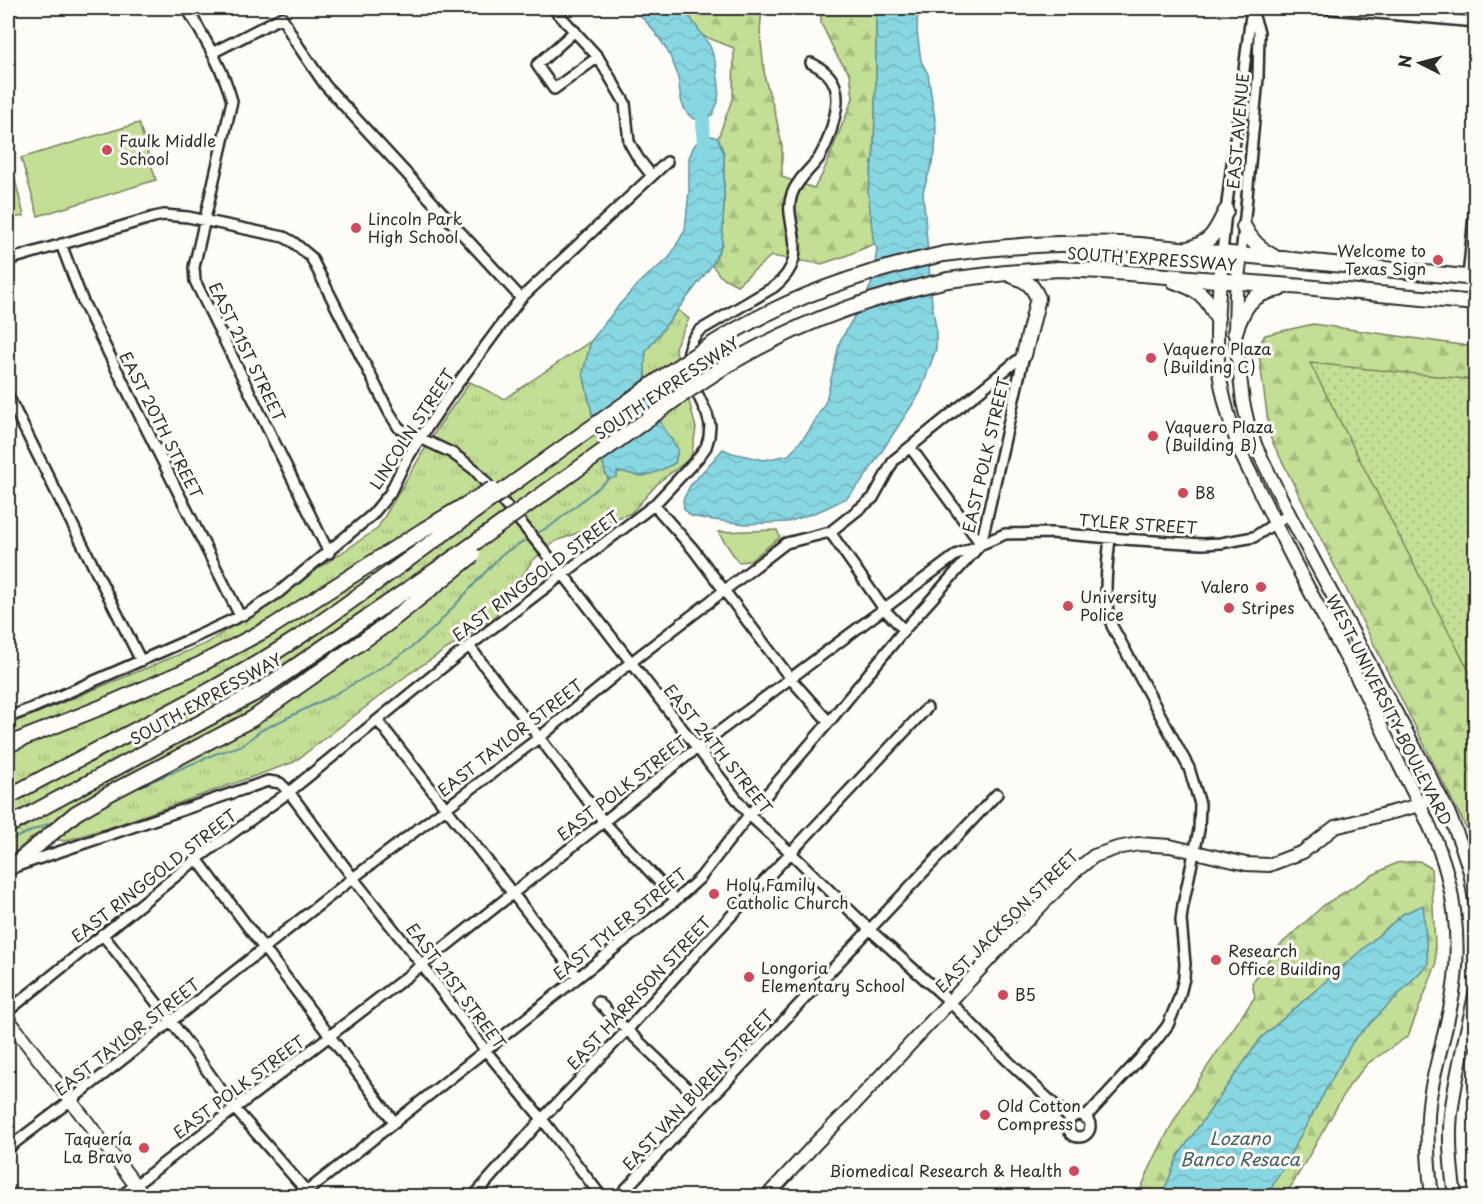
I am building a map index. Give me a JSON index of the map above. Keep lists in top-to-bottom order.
{
  "streets": {
    "highway": ["SOUTH EXPRESSWAY"],
    "main road": ["WEST UNIVERSITY BOULEVARD", "EAST JACKSON STREET"],
    "street": [
      "EAST AVENUE",
      "EAST 21ST STREET",
      "EAST 20TH STREET",
      "LINCOLN STREET",
      "EAST POLK STREET",
      "TYLER STREET",
      "EAST RINGGOLD STREET",
      "EAST TAYLOR STREET",
      "EAST 24TH STREET",
      "EAST TYLER STREET",
      "EAST HARRISON STREET",
      "EAST VAN BUREN STREET"
    ]
  },
  "crossings": [
    ["EAST AVENUE", "SOUTH EXPRESSWAY"],
    ["EAST AVENUE", "WEST UNIVERSITY BOULEVARD"],
    ["SOUTH EXPRESSWAY", "WEST UNIVERSITY BOULEVARD"],
    ["EAST 21ST STREET", "LINCOLN STREET"],
    ["EAST 21ST STREET", "EAST POLK STREET"],
    ["EAST 21ST STREET", "EAST RINGGOLD STREET"],
    ["EAST 21ST STREET", "EAST TAYLOR STREET"],
    ["EAST 21ST STREET", "EAST 24TH STREET"],
    ["EAST 21ST STREET", "EAST TYLER STREET"],
    ["EAST 21ST STREET", "EAST HARRISON STREET"],
    ["EAST 20TH STREET", "LINCOLN STREET"],
    ["LINCOLN STREET", "EAST 24TH STREET"],
    ["EAST POLK STREET", "TYLER STREET"],
    ["EAST POLK STREET", "EAST TAYLOR STREET"],
    ["EAST POLK STREET", "EAST 24TH STREET"],
    ["EAST POLK STREET", "EAST TYLER STREET"],
    ["TYLER STREET", "WEST UNIVERSITY BOULEVARD"],
    ["TYLER STREET", "EAST TYLER STREET"],
    ["EAST RINGGOLD STREET", "EAST 24TH STREET"],
    ["WEST UNIVERSITY BOULEVARD", "EAST JACKSON STREET"],
    ["EAST TAYLOR STREET", "EAST 24TH STREET"],
    ["EAST 24TH STREET", "EAST JACKSON STREET"],
    ["EAST 24TH STREET", "EAST TYLER STREET"],
    ["EAST 24TH STREET", "EAST HARRISON STREET"],
    ["EAST 24TH STREET", "EAST VAN BUREN STREET"]
  ],
  "water": ["Lozano Banco Resaca"],
  "places": [
    "Faulk Middle School",
    "Lincoln Park High School",
    "Welcome to Texas Sign",
    "Vaquero Plaza (Building C)",
    "Vaquero Plaza (Building B)",
    "B8",
    "Valero",
    "University Police",
    "Stripes",
    "Holy Family Catholic Church",
    "Research Office Building",
    "Longoria Elementary School",
    "B5",
    "Old Cotton Compress",
    "Taquería La Bravo",
    "Biomedical Research & Health"
  ],
  "north": "left"
}
